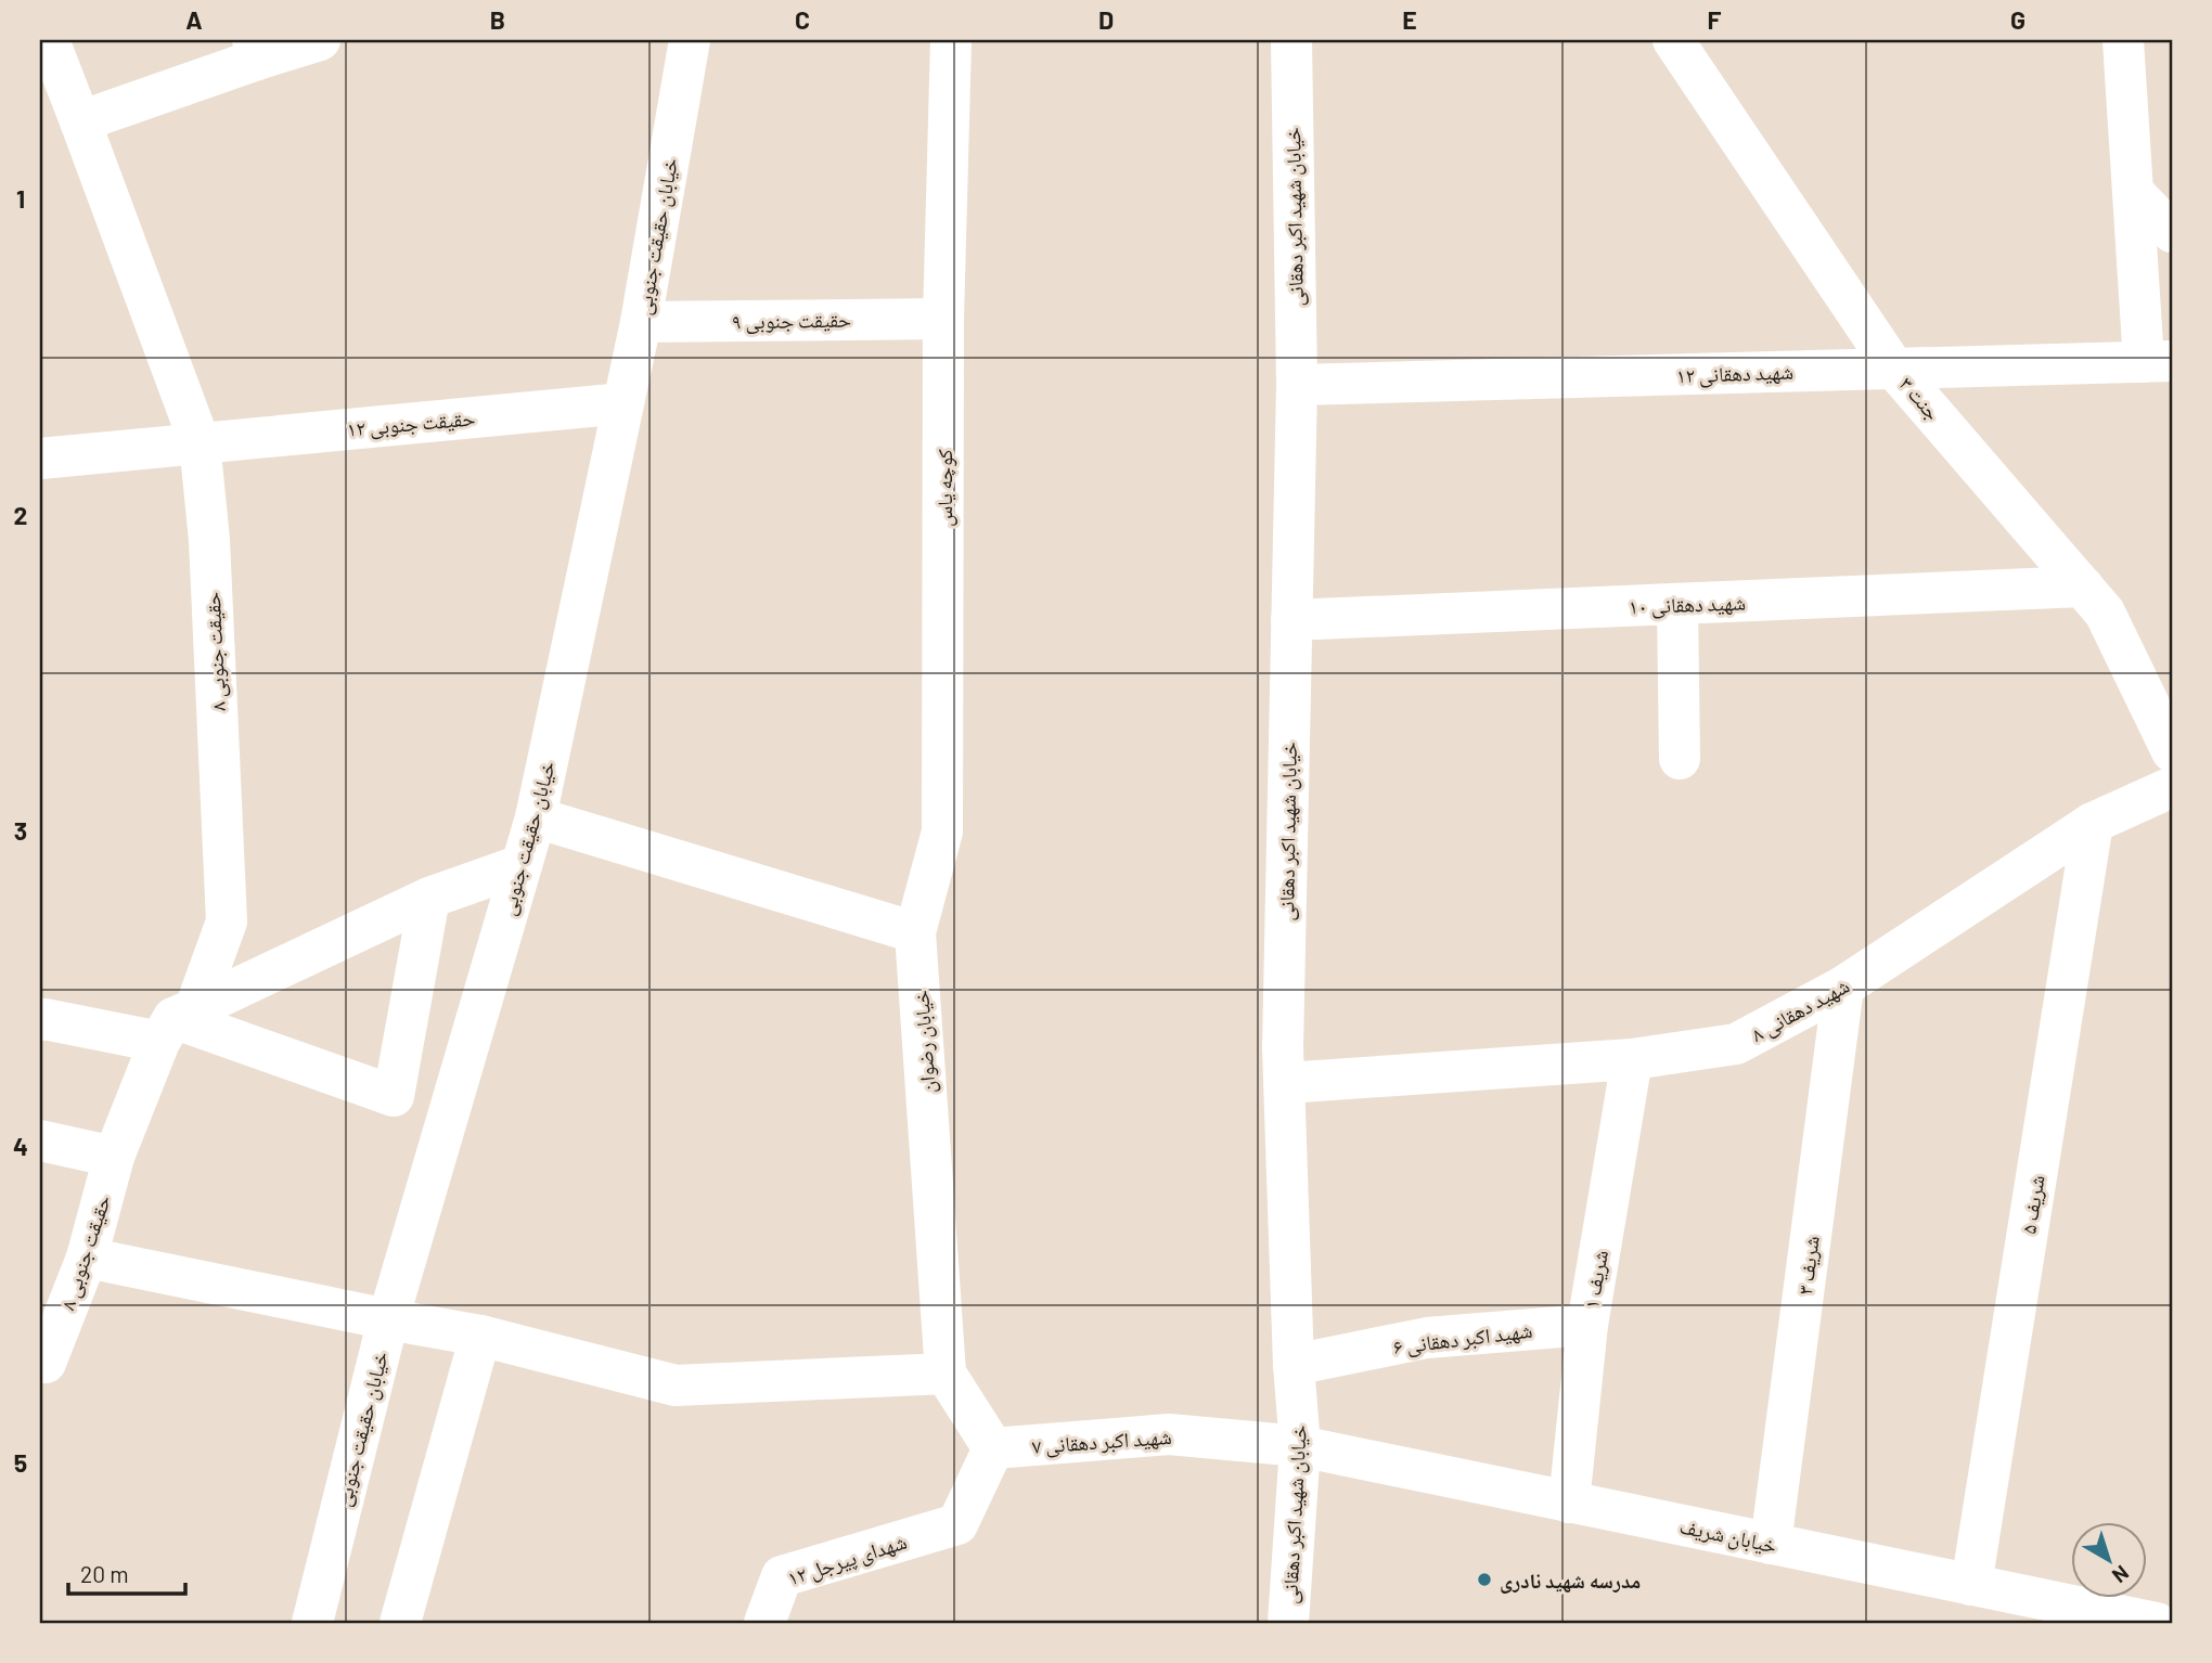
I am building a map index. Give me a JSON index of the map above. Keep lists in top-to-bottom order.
{
  "streets": {
    "street": [
      "خیابان شهید اکبر دهقانی",
      "خیابان حقیقت جنوبی",
      "حقیقت جنوبی ۹",
      "شهید دهقانی ۱۲",
      "جنت ۳",
      "حقیقت جنوبی ۱۲",
      "کوچه یاس",
      "شهید دهقانی ۱۰",
      "حقیقت جنوبی ۸",
      "شهید دهقانی ۸",
      "خیابان رضوان",
      "شریف ۵",
      "شریف ۳",
      "شریف ۱",
      "شهید اکبر دهقانی ۶",
      "شهید اکبر دهقانی ۷",
      "خیابان شریف",
      "شهدای پیرجل ۱۲"
    ]
  },
  "crossings": [
    ["خیابان شهید اکبر دهقانی", "شهید دهقانی ۱۲"],
    ["خیابان شهید اکبر دهقانی", "شهید دهقانی ۱۰"],
    ["خیابان شهید اکبر دهقانی", "شهید دهقانی ۸"],
    ["خیابان شهید اکبر دهقانی", "شهید اکبر دهقانی ۶"],
    ["خیابان شهید اکبر دهقانی", "شهید اکبر دهقانی ۷"],
    ["خیابان شهید اکبر دهقانی", "خیابان شریف"],
    ["خیابان حقیقت جنوبی", "حقیقت جنوبی ۹"],
    ["خیابان حقیقت جنوبی", "حقیقت جنوبی ۱۲"],
    ["حقیقت جنوبی ۹", "کوچه یاس"],
    ["شهید دهقانی ۱۲", "جنت ۳"],
    ["جنت ۳", "شهید دهقانی ۱۰"],
    ["حقیقت جنوبی ۱۲", "حقیقت جنوبی ۸"],
    ["کوچه یاس", "خیابان رضوان"],
    ["شهید دهقانی ۸", "شریف ۵"],
    ["شهید دهقانی ۸", "شریف ۳"],
    ["شهید دهقانی ۸", "شریف ۱"],
    ["خیابان رضوان", "شهید اکبر دهقانی ۷"],
    ["خیابان رضوان", "شهدای پیرجل ۱۲"],
    ["شریف ۵", "خیابان شریف"],
    ["شریف ۳", "خیابان شریف"],
    ["شریف ۱", "شهید اکبر دهقانی ۶"],
    ["شریف ۱", "خیابان شریف"],
    ["شهید اکبر دهقانی ۷", "خیابان شریف"],
    ["شهید اکبر دهقانی ۷", "شهدای پیرجل ۱۲"]
  ],
  "places": ["مدرسه شهید نادری"],
  "scale_bar": "20 m",
  "north": "bottom right",
  "grid": {
    "columns": [
      "A",
      "B",
      "C",
      "D",
      "E",
      "F",
      "G"
    ],
    "rows": [
      "1",
      "2",
      "3",
      "4",
      "5"
    ]
  }
}
